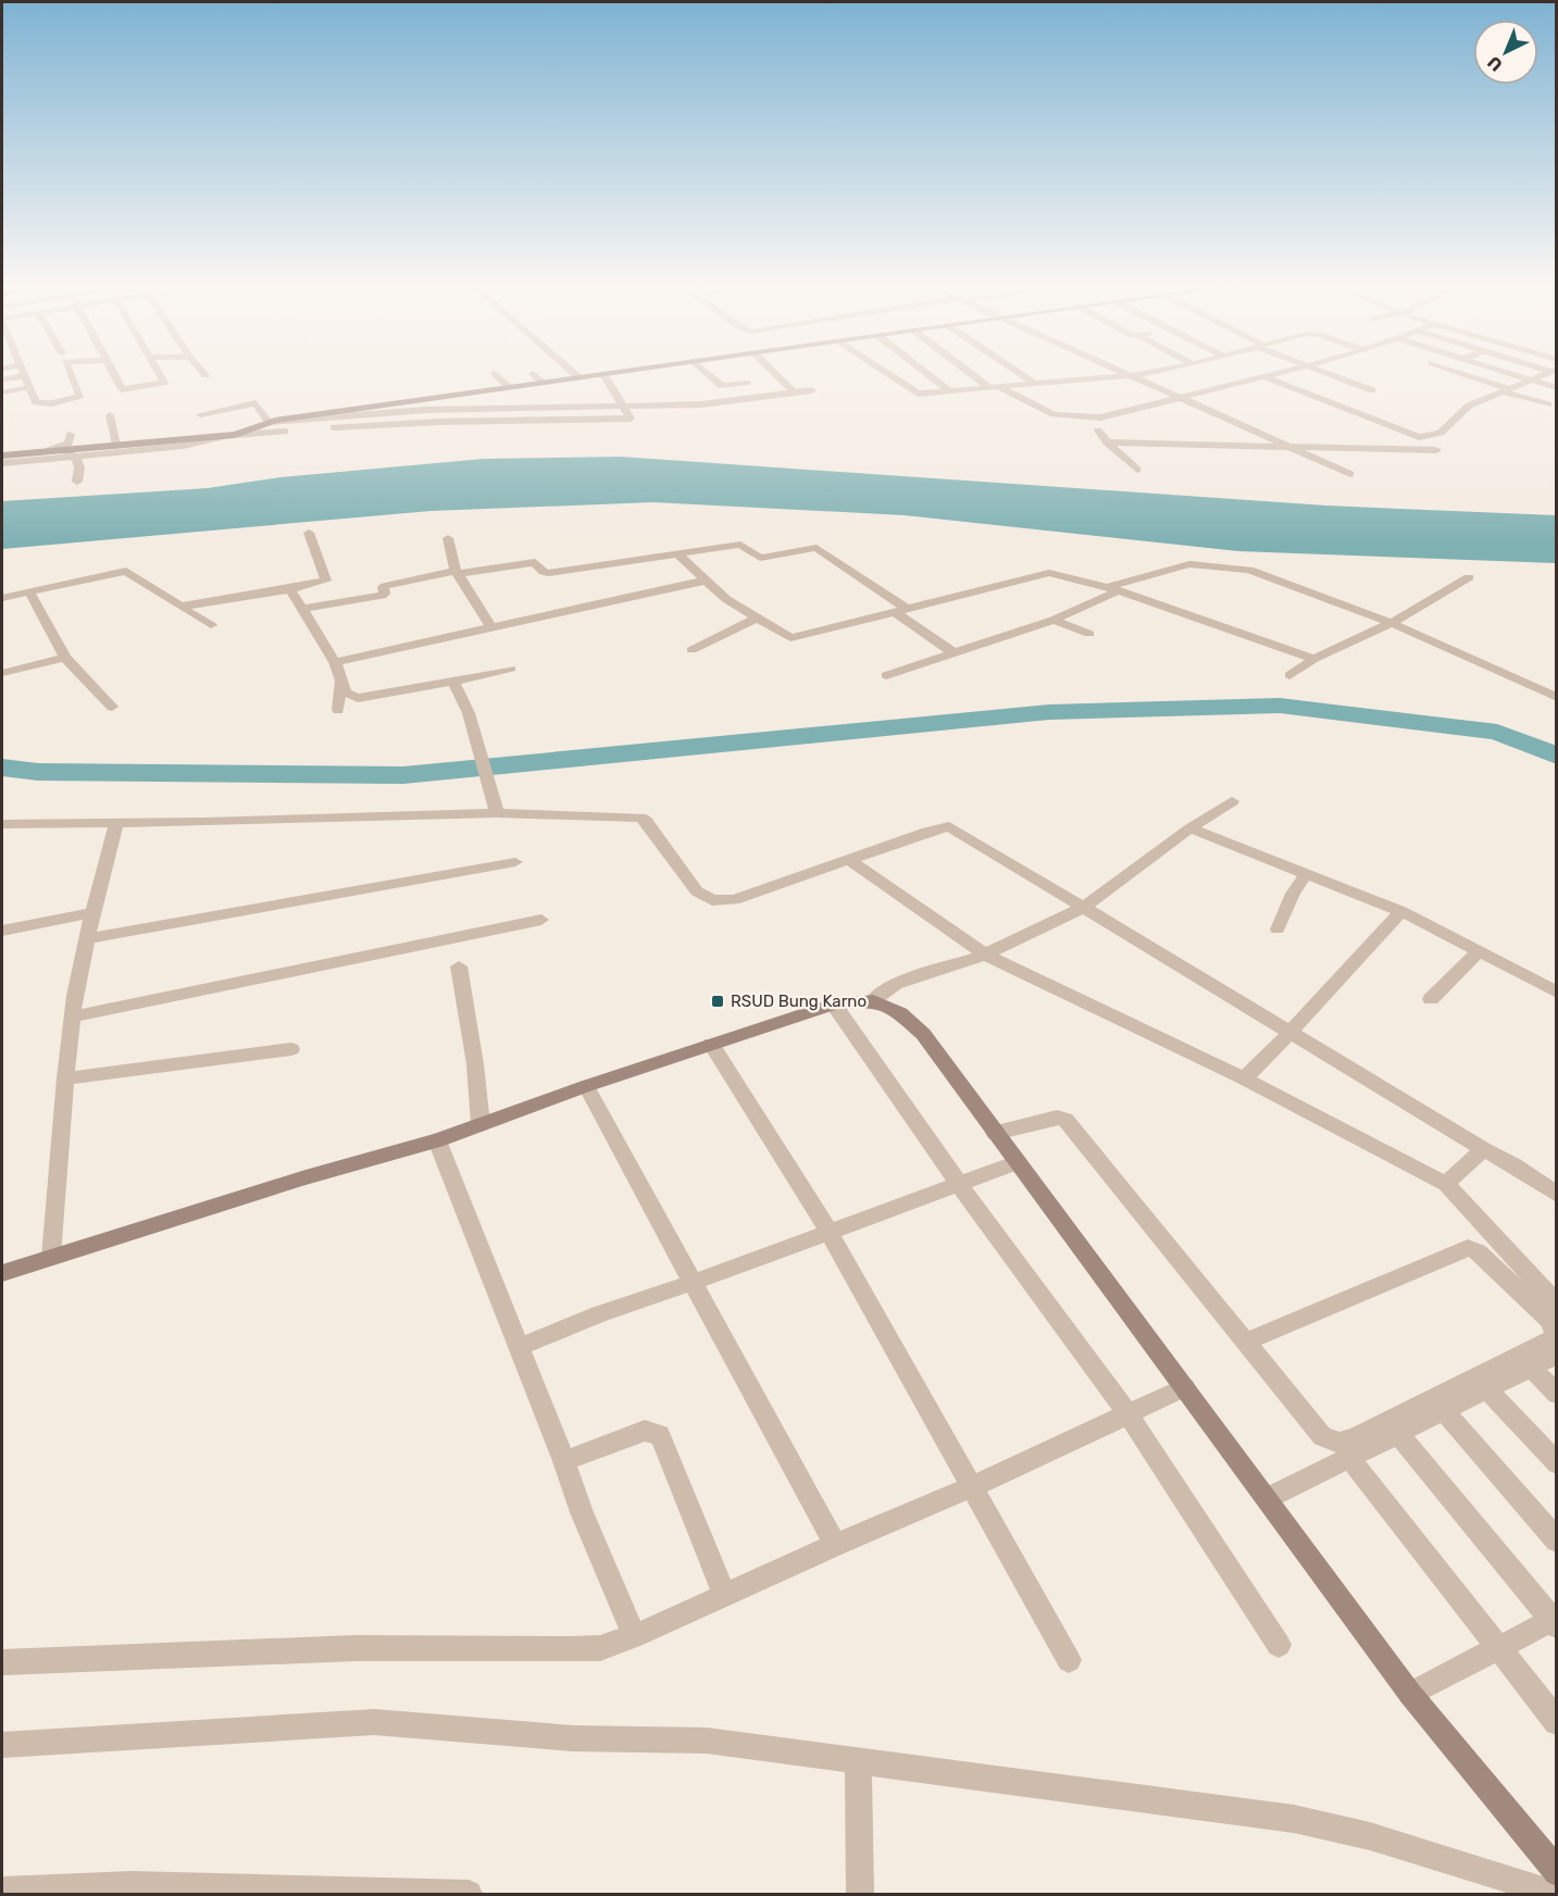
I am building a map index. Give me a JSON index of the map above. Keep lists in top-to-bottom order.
{
  "places": {
    "transit": ["RSUD Bung Karno"]
  },
  "north": "bottom left"
}
